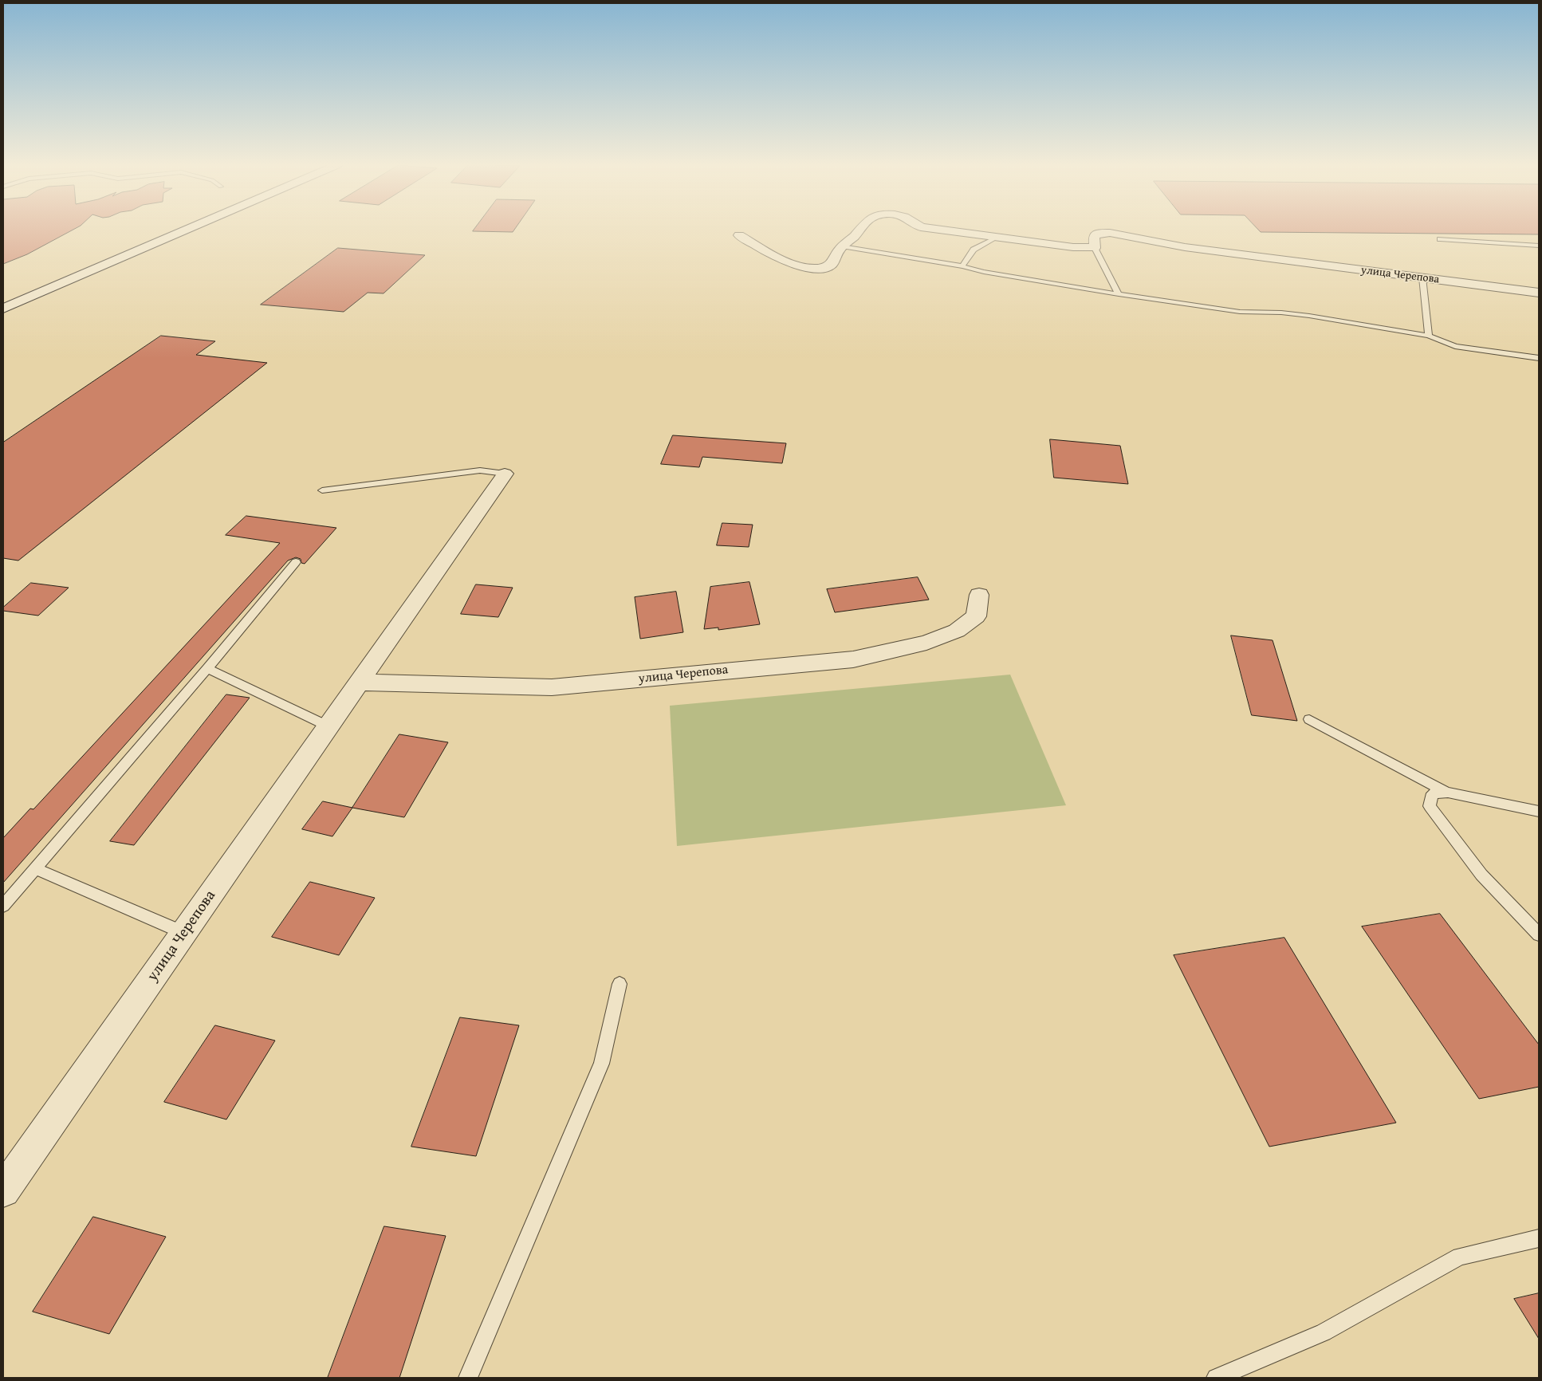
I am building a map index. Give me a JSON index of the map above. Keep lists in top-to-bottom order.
{
  "streets": {
    "street": ["улица Черепова"]
  }
}
